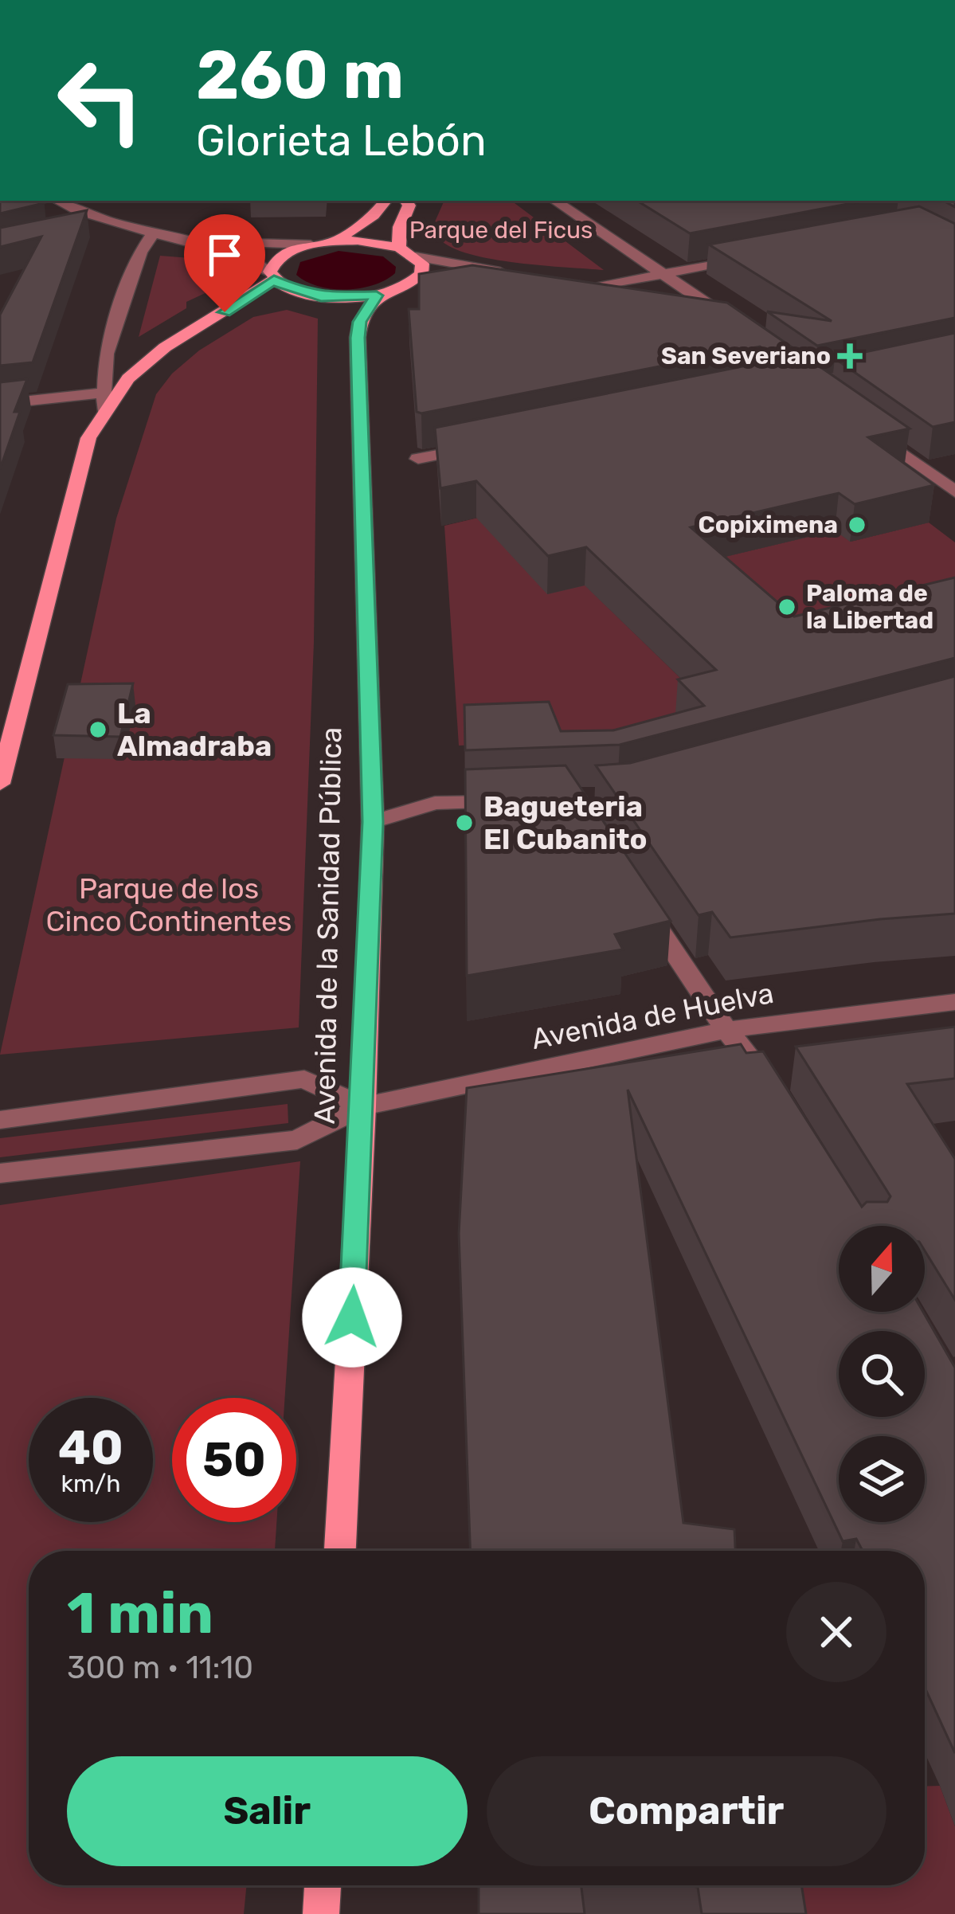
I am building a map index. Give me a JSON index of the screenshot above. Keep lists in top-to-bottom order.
{
  "streets": {
    "main road": ["Avenida de la Sanidad Pública"],
    "street": ["Avenida de Huelva"]
  },
  "crossings": [
    ["Avenida de la Sanidad Pública", "Avenida de Huelva"]
  ],
  "parks": ["Parque del Ficus", "Parque de los Cinco Continentes"],
  "places": {
    "health": ["San Severiano"],
    "other": [
      "Copiximena",
      "Paloma de la Libertad",
      "La Almadraba",
      "Bagueteria El Cubanito"
    ]
  },
  "north": "top",
  "page": {
    "turn": ["260 m", "Glorieta Lebón"],
    "speed": "40 km/h",
    "limit": "50",
    "heading": ["1 min", "300 m · 11:10"],
    "buttons": ["Salir", "Compartir"]
  }
}
